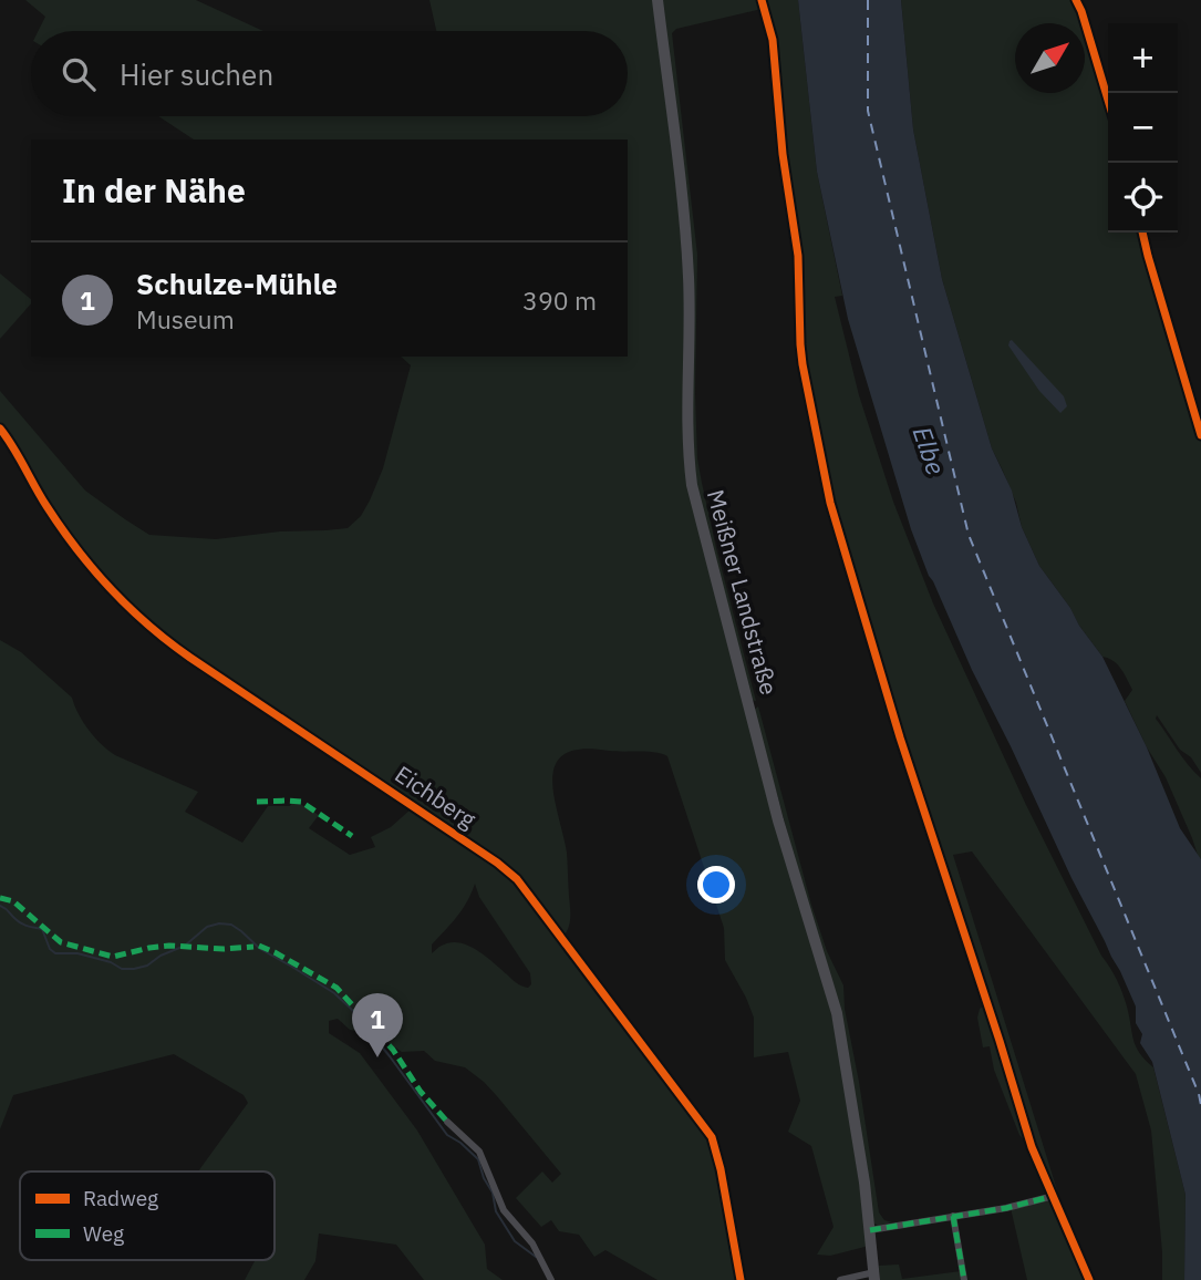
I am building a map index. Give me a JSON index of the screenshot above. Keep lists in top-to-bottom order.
{
  "streets": {
    "main road": ["Meißner Landstraße"],
    "street": ["Eichberg"]
  },
  "water": ["Elbe"],
  "legend": ["Radweg", "Weg"],
  "north": "top right",
  "page": {
    "map_buttons": ["+", "−"],
    "search": "Hier suchen",
    "heading": "In der Nähe",
    "list": [
      {
        "mark": "1",
        "name": "Schulze-Mühle",
        "note": "Museum",
        "value": "390 m"
      }
    ],
    "pins": "1"
  }
}
